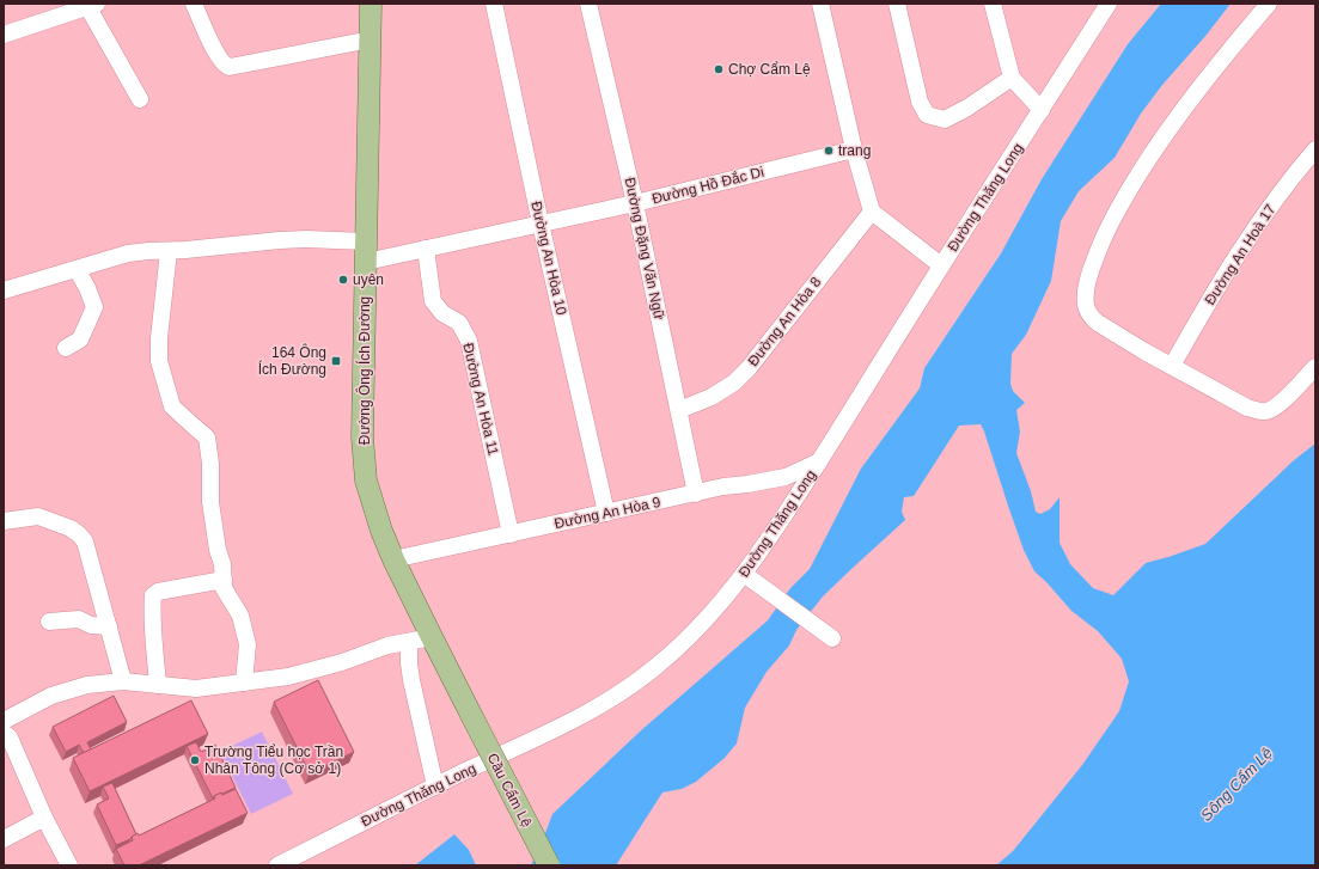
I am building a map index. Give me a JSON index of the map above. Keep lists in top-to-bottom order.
{
  "streets": {
    "main road": ["Đường Ông Ích Đường", "Cầu Cẩm Lệ"],
    "street": [
      "Đường Hồ Đắc Di",
      "Đường Thăng Long",
      "Đường Đặng Văn Ngữ",
      "Đường An Hoà 17",
      "Đường An Hòa 10",
      "Đường An Hòa 8",
      "Đường An Hòa 11",
      "Đường An Hòa 9"
    ]
  },
  "crossings": [
    ["Đường Hồ Đắc Di", "Đường Đặng Văn Ngữ"],
    ["Đường Hồ Đắc Di", "Đường An Hòa 10"],
    ["Đường Hồ Đắc Di", "Đường Ông Ích Đường"],
    ["Đường Hồ Đắc Di", "Đường An Hòa 11"],
    ["Đường Thăng Long", "Đường An Hòa 9"],
    ["Đường Đặng Văn Ngữ", "Đường An Hòa 8"],
    ["Đường Đặng Văn Ngữ", "Đường An Hòa 9"],
    ["Đường An Hòa 10", "Đường An Hòa 9"],
    ["Đường Ông Ích Đường", "Đường An Hòa 9"],
    ["Đường Ông Ích Đường", "Cầu Cẩm Lệ"],
    ["Đường An Hòa 11", "Đường An Hòa 9"]
  ],
  "water": ["Sông Cẩm Lệ"],
  "places": {
    "other": [
      "Chợ Cẩm Lệ",
      "trang",
      "uyên",
      "Trường Tiểu học Trần Nhân Tông (Cơ sở 1)"
    ],
    "transit": ["164 Ông Ích Đường"]
  }
}
